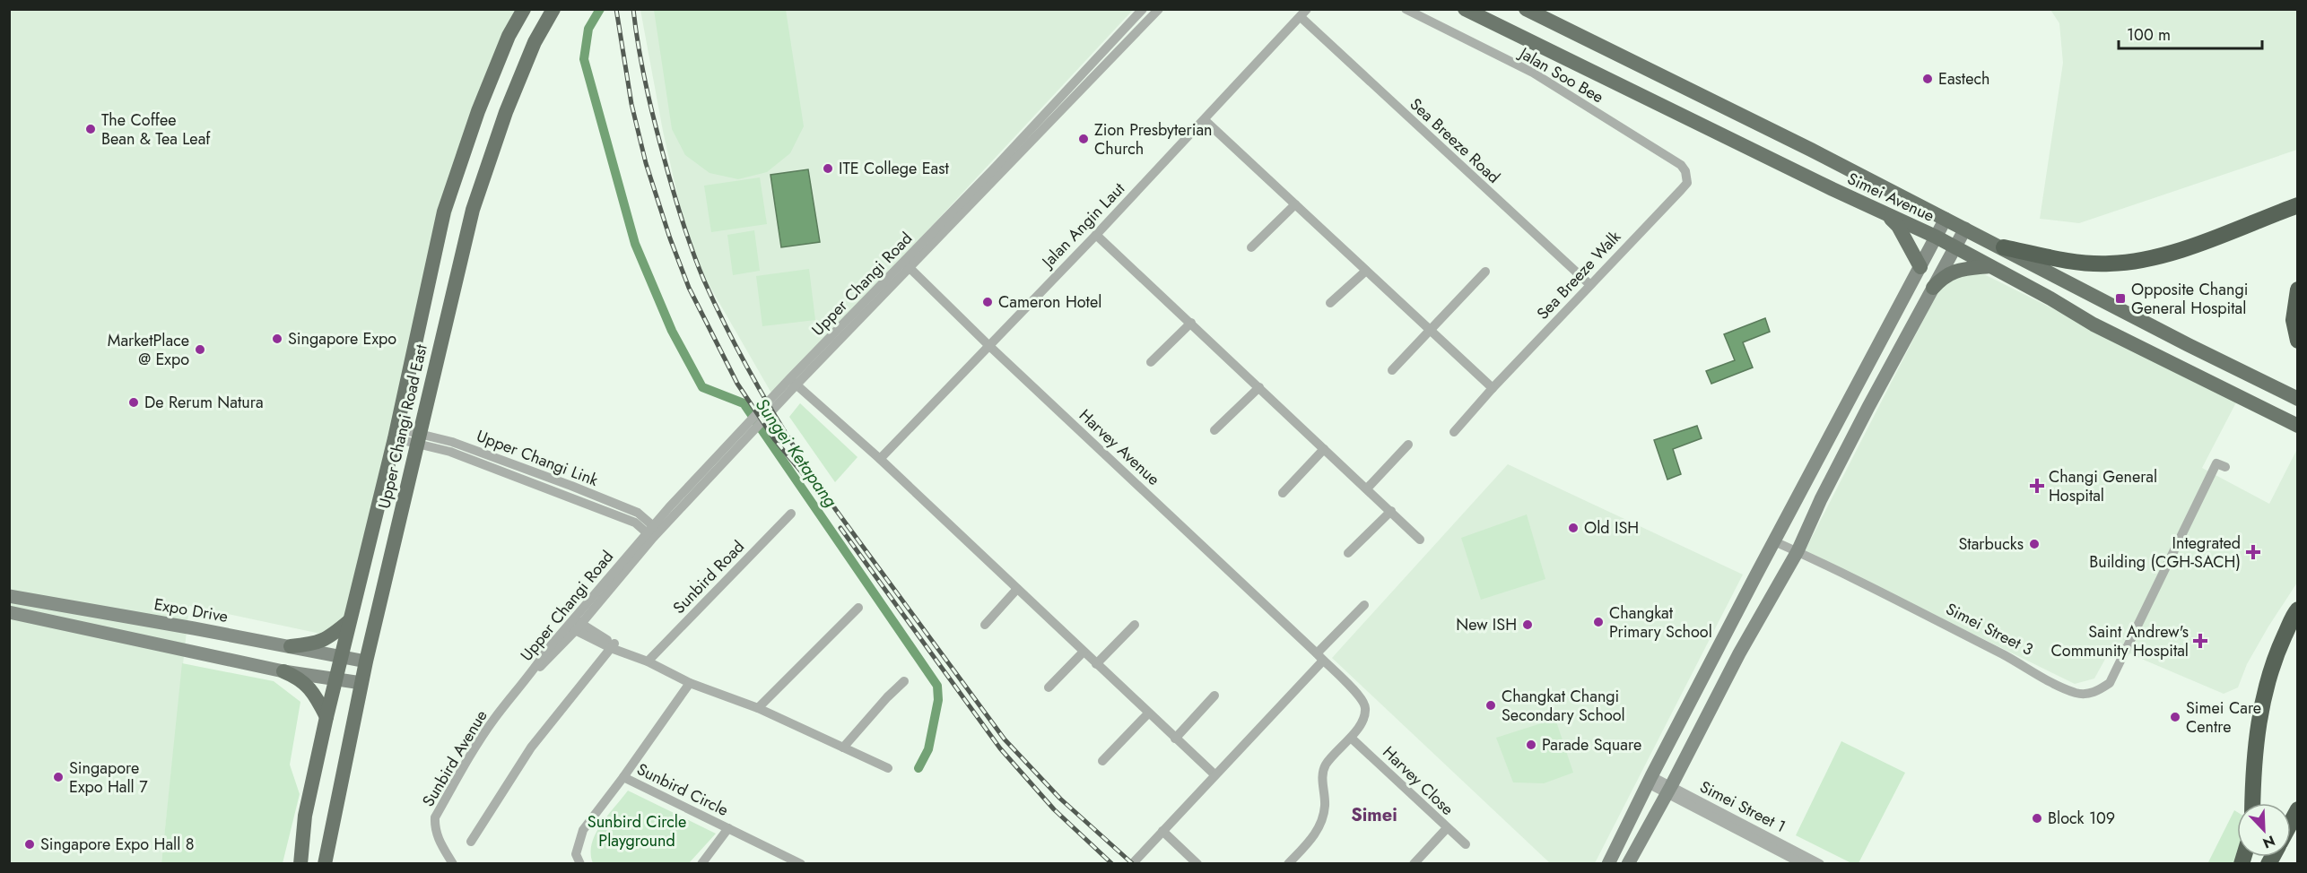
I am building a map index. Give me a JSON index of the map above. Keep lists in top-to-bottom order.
{
  "streets": {
    "main road": ["Simei Avenue", "Upper Changi Road East", "Expo Drive"],
    "street": [
      "Jalan Soo Bee",
      "Sea Breeze Road",
      "Jalan Angin Laut",
      "Sea Breeze Walk",
      "Upper Changi Road",
      "Harvey Avenue",
      "Upper Changi Link",
      "Sunbird Road",
      "Simei Street 3",
      "Sunbird Avenue",
      "Harvey Close",
      "Sunbird Circle",
      "Simei Street 1"
    ]
  },
  "crossings": [
    ["Jalan Soo Bee", "Sea Breeze Walk"],
    ["Sea Breeze Road", "Jalan Angin Laut"],
    ["Sea Breeze Road", "Sea Breeze Walk"],
    ["Jalan Angin Laut", "Harvey Avenue"],
    ["Upper Changi Road", "Harvey Avenue"],
    ["Upper Changi Road", "Upper Changi Link"],
    ["Upper Changi Road", "Sunbird Avenue"],
    ["Upper Changi Road East", "Upper Changi Link"],
    ["Upper Changi Road East", "Expo Drive"],
    ["Harvey Avenue", "Harvey Close"]
  ],
  "districts": ["Simei"],
  "water": ["Sungei Ketapang"],
  "parks": ["Sunbird Circle Playground"],
  "places": {
    "other": [
      "Eastech",
      "The Coffee Bean & Tea Leaf",
      "Zion Presbyterian Church",
      "ITE College East",
      "Cameron Hotel",
      "Singapore Expo",
      "MarketPlace @ Expo",
      "De Rerum Natura",
      "Old ISH",
      "Starbucks",
      "Changkat Primary School",
      "New ISH",
      "Changkat Changi Secondary School",
      "Simei Care Centre",
      "Parade Square",
      "Singapore Expo Hall 7",
      "Block 109",
      "Singapore Expo Hall 8"
    ],
    "transit": ["Opposite Changi General Hospital"],
    "health": ["Changi General Hospital", "Integrated Building (CGH-SACH)", "Saint Andrew's Community Hospital"]
  },
  "scale_bar": "100 m",
  "north": "bottom right"
}
